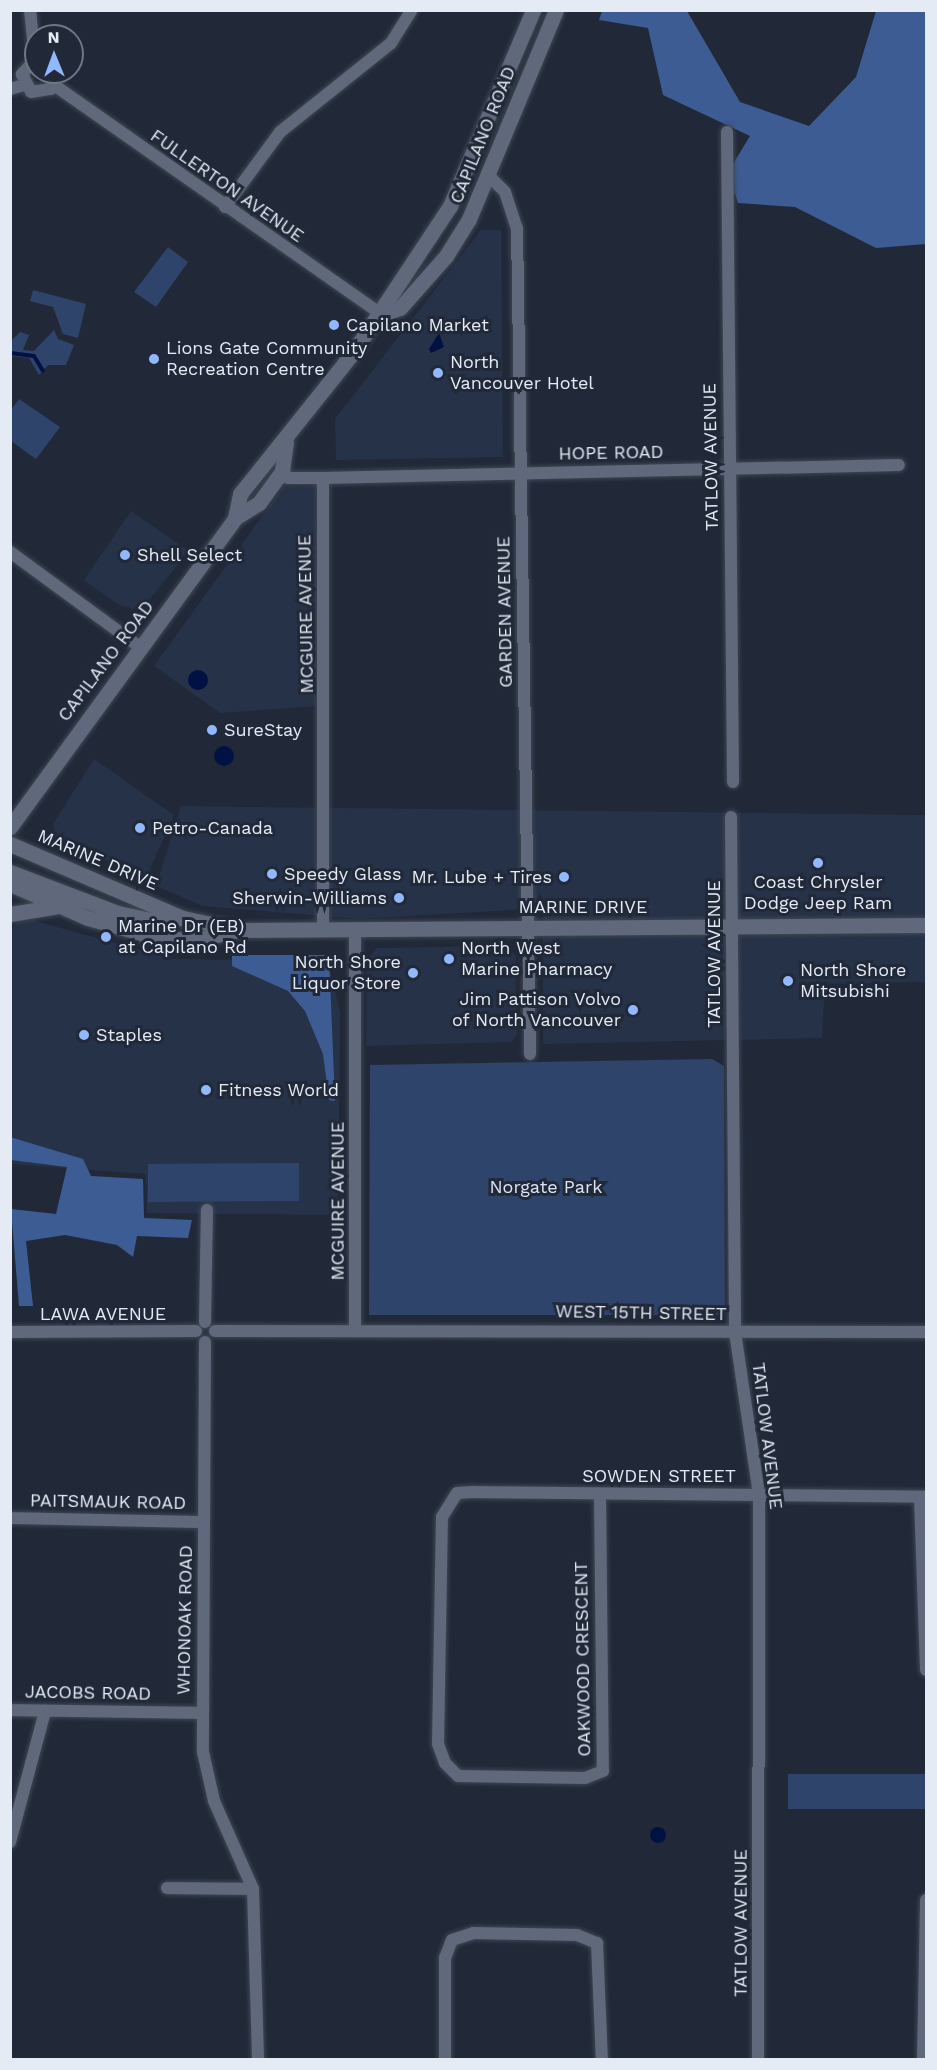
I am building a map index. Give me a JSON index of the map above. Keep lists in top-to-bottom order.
{
  "streets": {
    "main road": ["CAPILANO ROAD", "MARINE DRIVE"],
    "street": [
      "FULLERTON AVENUE",
      "HOPE ROAD",
      "TATLOW AVENUE",
      "GARDEN AVENUE",
      "MCGUIRE AVENUE",
      "WEST 15TH STREET",
      "LAWA AVENUE",
      "SOWDEN STREET",
      "PAITSMAUK ROAD",
      "WHONOAK ROAD",
      "OAKWOOD CRESCENT",
      "JACOBS ROAD"
    ]
  },
  "crossings": [
    ["CAPILANO ROAD", "FULLERTON AVENUE"],
    ["CAPILANO ROAD", "HOPE ROAD"],
    ["CAPILANO ROAD", "GARDEN AVENUE"],
    ["HOPE ROAD", "TATLOW AVENUE"],
    ["HOPE ROAD", "GARDEN AVENUE"],
    ["HOPE ROAD", "MCGUIRE AVENUE"],
    ["TATLOW AVENUE", "MARINE DRIVE"],
    ["TATLOW AVENUE", "WEST 15TH STREET"],
    ["TATLOW AVENUE", "SOWDEN STREET"],
    ["GARDEN AVENUE", "MARINE DRIVE"],
    ["MCGUIRE AVENUE", "MARINE DRIVE"],
    ["MCGUIRE AVENUE", "WEST 15TH STREET"],
    ["SOWDEN STREET", "OAKWOOD CRESCENT"],
    ["PAITSMAUK ROAD", "WHONOAK ROAD"],
    ["WHONOAK ROAD", "JACOBS ROAD"]
  ],
  "parks": ["Norgate Park"],
  "places": [
    "Capilano Market",
    "Lions Gate Community Recreation Centre",
    "North Vancouver Hotel",
    "Shell Select",
    "SureStay",
    "Petro-Canada",
    "Coast Chrysler Dodge Jeep Ram",
    "Speedy Glass",
    "Mr. Lube + Tires",
    "Sherwin-Williams",
    "Marine Dr (EB) at Capilano Rd",
    "North West Marine Pharmacy",
    "North Shore Liquor Store",
    "North Shore Mitsubishi",
    "Jim Pattison Volvo of North Vancouver",
    "Staples",
    "Fitness World"
  ],
  "north": "top"
}
